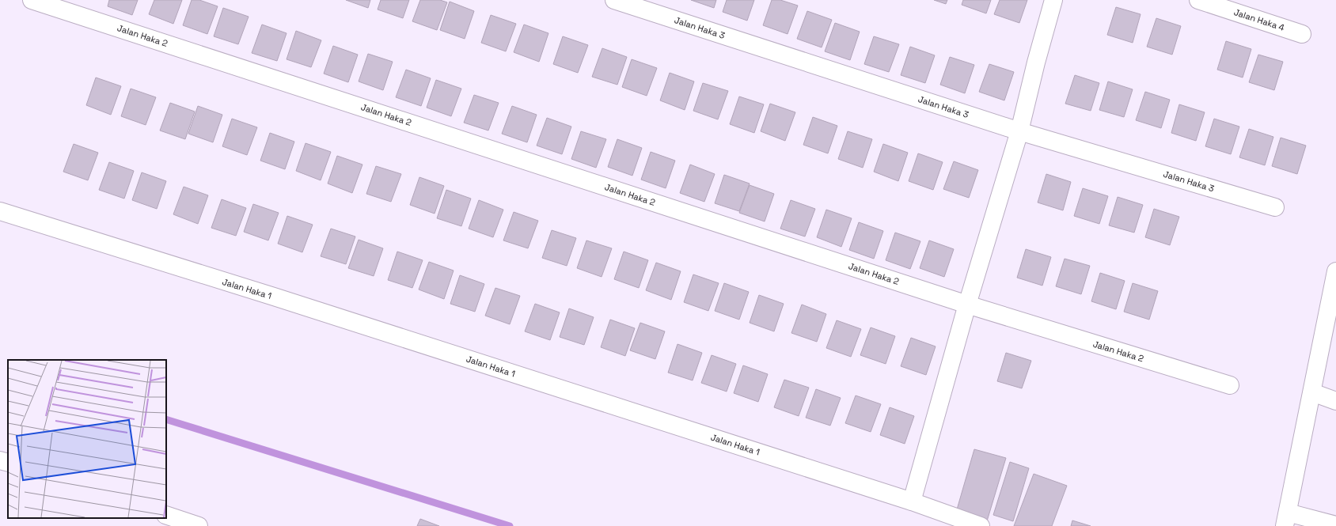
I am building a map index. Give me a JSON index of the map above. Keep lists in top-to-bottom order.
{
  "streets": {
    "street": [
      "Jalan Haka 4",
      "Jalan Haka 3",
      "Jalan Haka 2",
      "Jalan Haka 1"
    ]
  }
}
